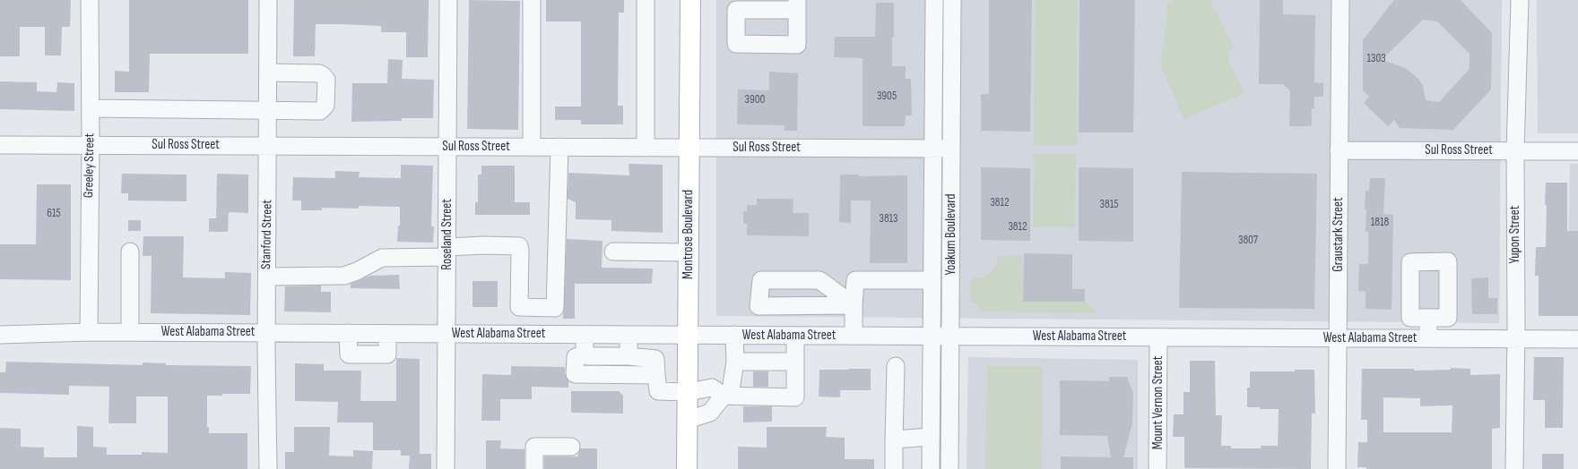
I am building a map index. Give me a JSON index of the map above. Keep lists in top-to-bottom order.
{
  "streets": {
    "main road": ["Montrose Boulevard"],
    "street": [
      "Sul Ross Street",
      "Greeley Street",
      "Stanford Street",
      "Roseland Street",
      "Yoakum Boulevard",
      "Graustark Street",
      "Yupon Street",
      "West Alabama Street",
      "Mount Vernon Street"
    ]
  },
  "crossings": [
    ["Sul Ross Street", "Greeley Street"],
    ["Sul Ross Street", "Stanford Street"],
    ["Sul Ross Street", "Roseland Street"],
    ["Sul Ross Street", "Montrose Boulevard"],
    ["Sul Ross Street", "Yoakum Boulevard"],
    ["Sul Ross Street", "Graustark Street"],
    ["Sul Ross Street", "Yupon Street"],
    ["Greeley Street", "West Alabama Street"],
    ["Stanford Street", "West Alabama Street"],
    ["Roseland Street", "West Alabama Street"],
    ["Montrose Boulevard", "West Alabama Street"],
    ["Yoakum Boulevard", "West Alabama Street"],
    ["Graustark Street", "West Alabama Street"],
    ["Yupon Street", "West Alabama Street"],
    ["West Alabama Street", "Mount Vernon Street"]
  ],
  "house_numbers": [
    "1303",
    "3905",
    "3900",
    "3812",
    "3815",
    "615",
    "3813",
    "1818",
    "3812",
    "3807"
  ]
}
